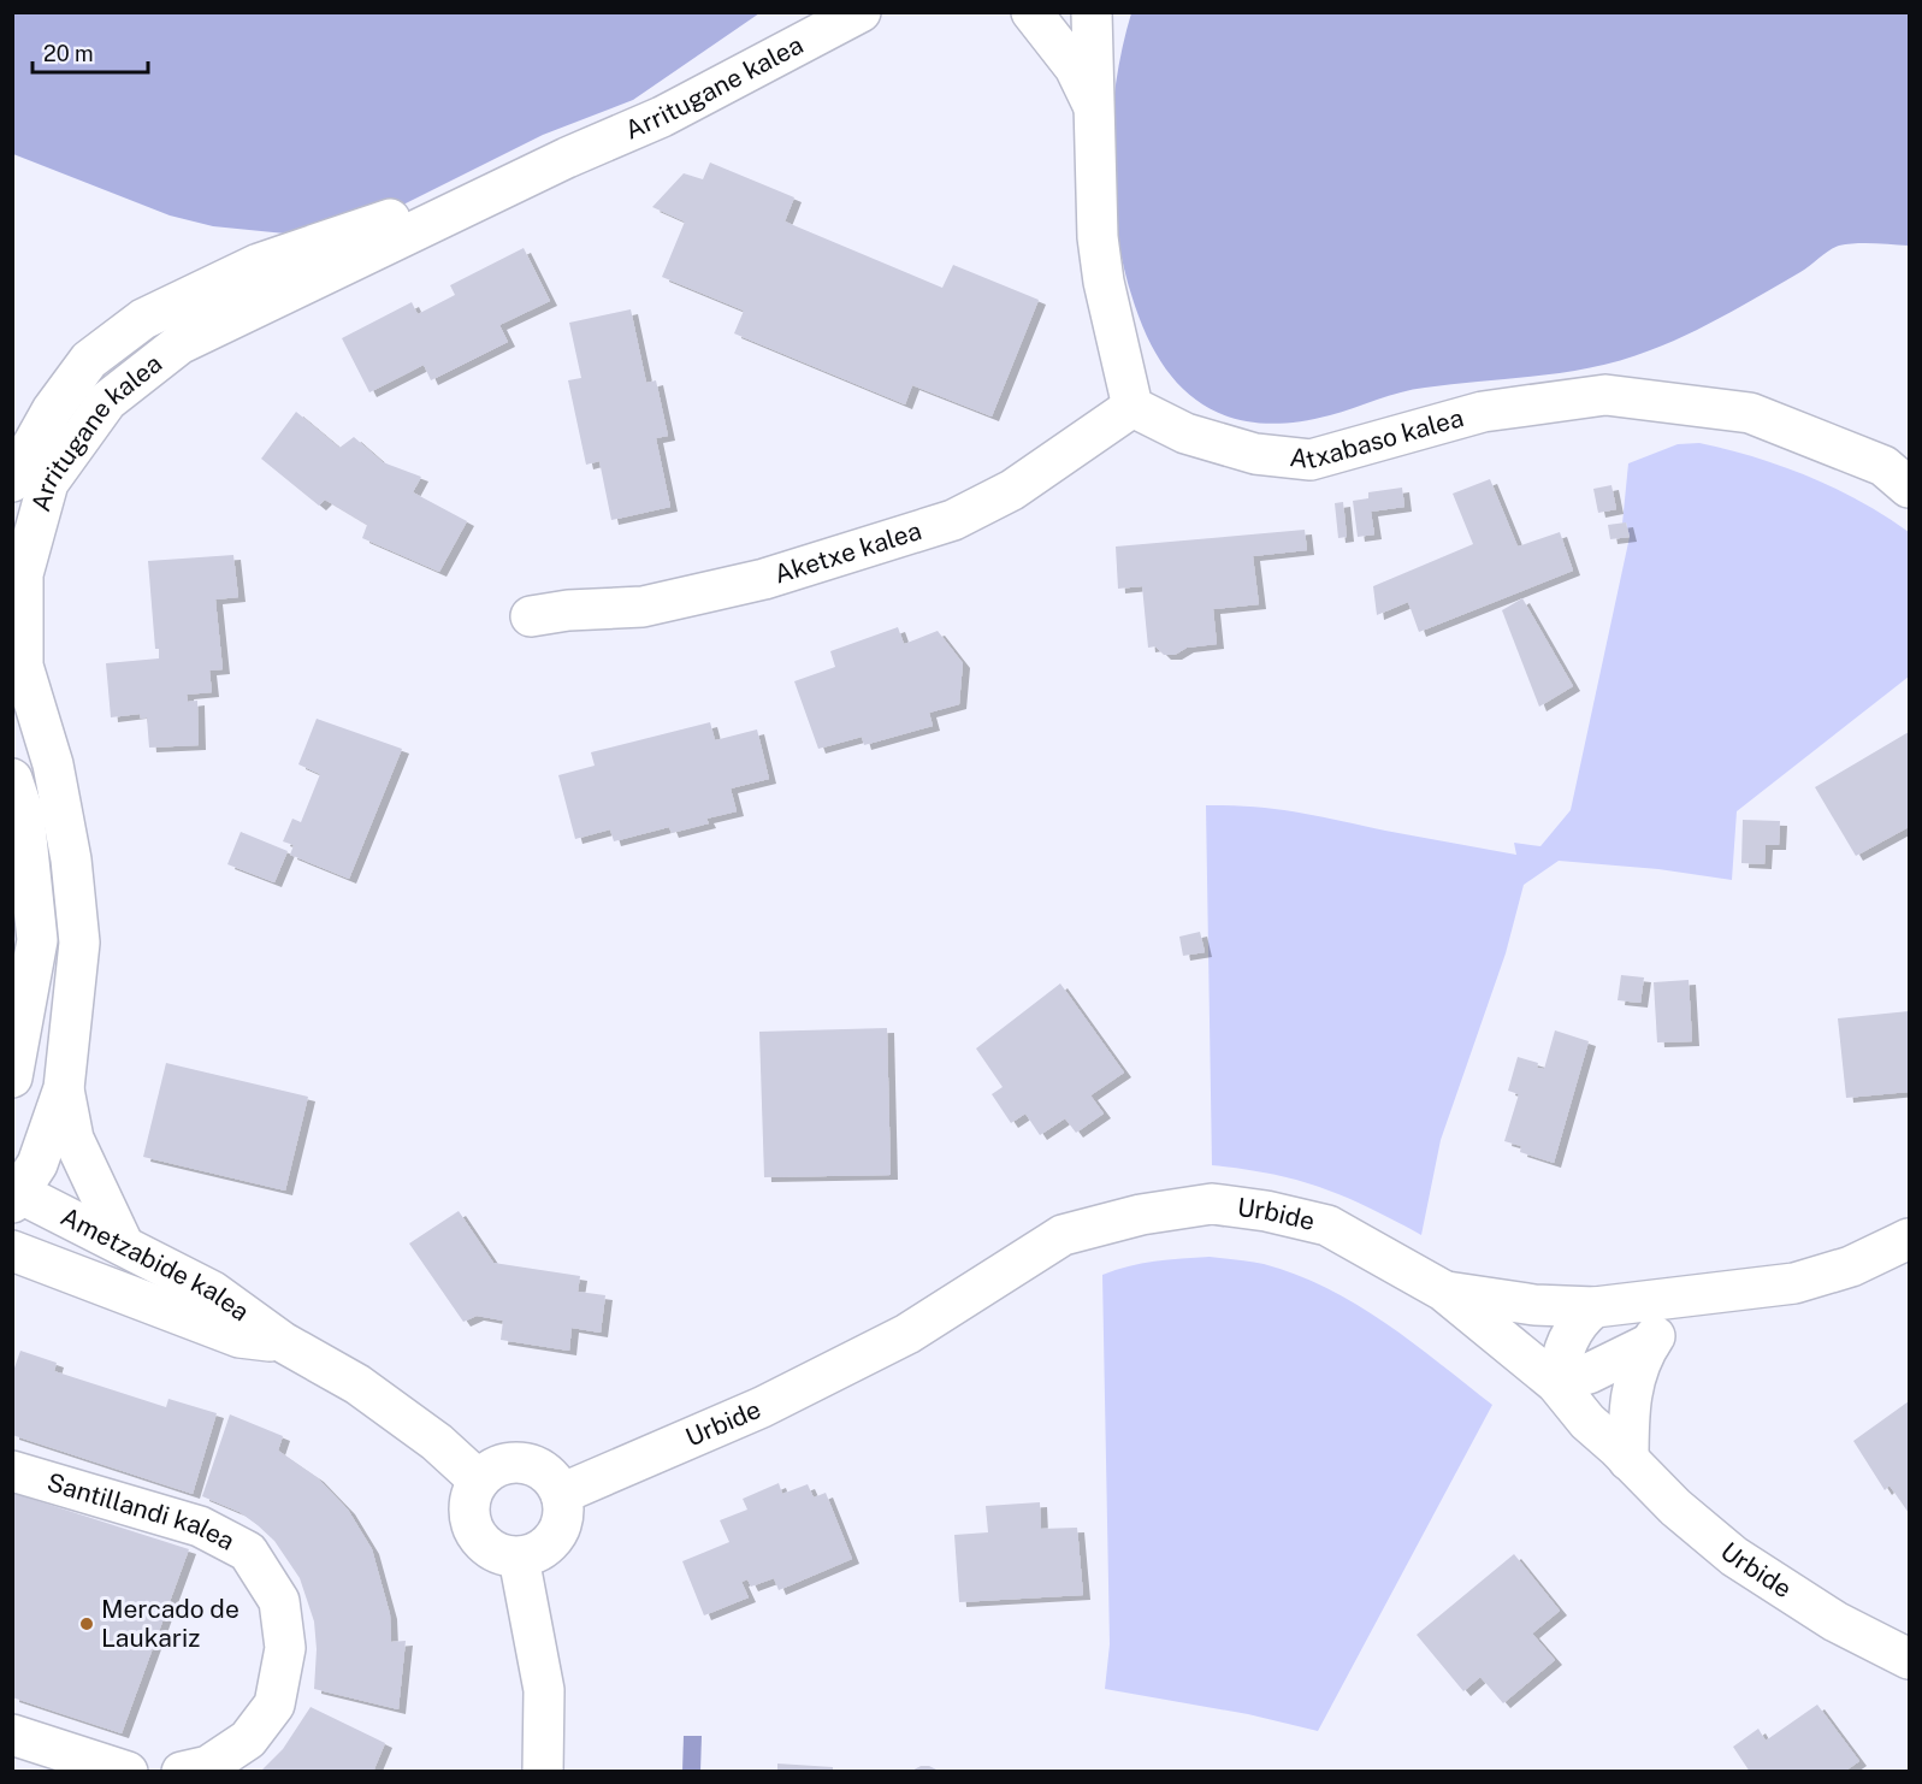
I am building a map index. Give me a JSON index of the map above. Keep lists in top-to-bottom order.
{
  "streets": {
    "street": [
      "Arritugane kalea",
      "Atxabaso kalea",
      "Aketxe kalea",
      "Urbide",
      "Ametzabide kalea",
      "Santillandi kalea"
    ]
  },
  "crossings": [
    ["Atxabaso kalea", "Aketxe kalea"],
    ["Urbide", "Ametzabide kalea"]
  ],
  "places": ["Mercado de Laukariz"],
  "scale_bar": "20 m"
}
